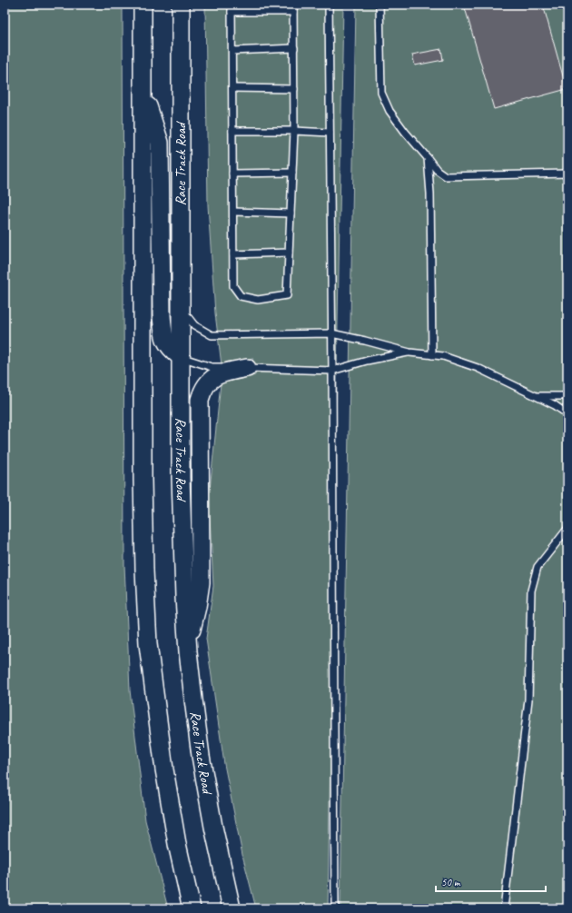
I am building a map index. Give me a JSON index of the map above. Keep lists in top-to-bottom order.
{
  "streets": {
    "main road": ["Race Track Road"]
  },
  "scale_bar": "50 m"
}
